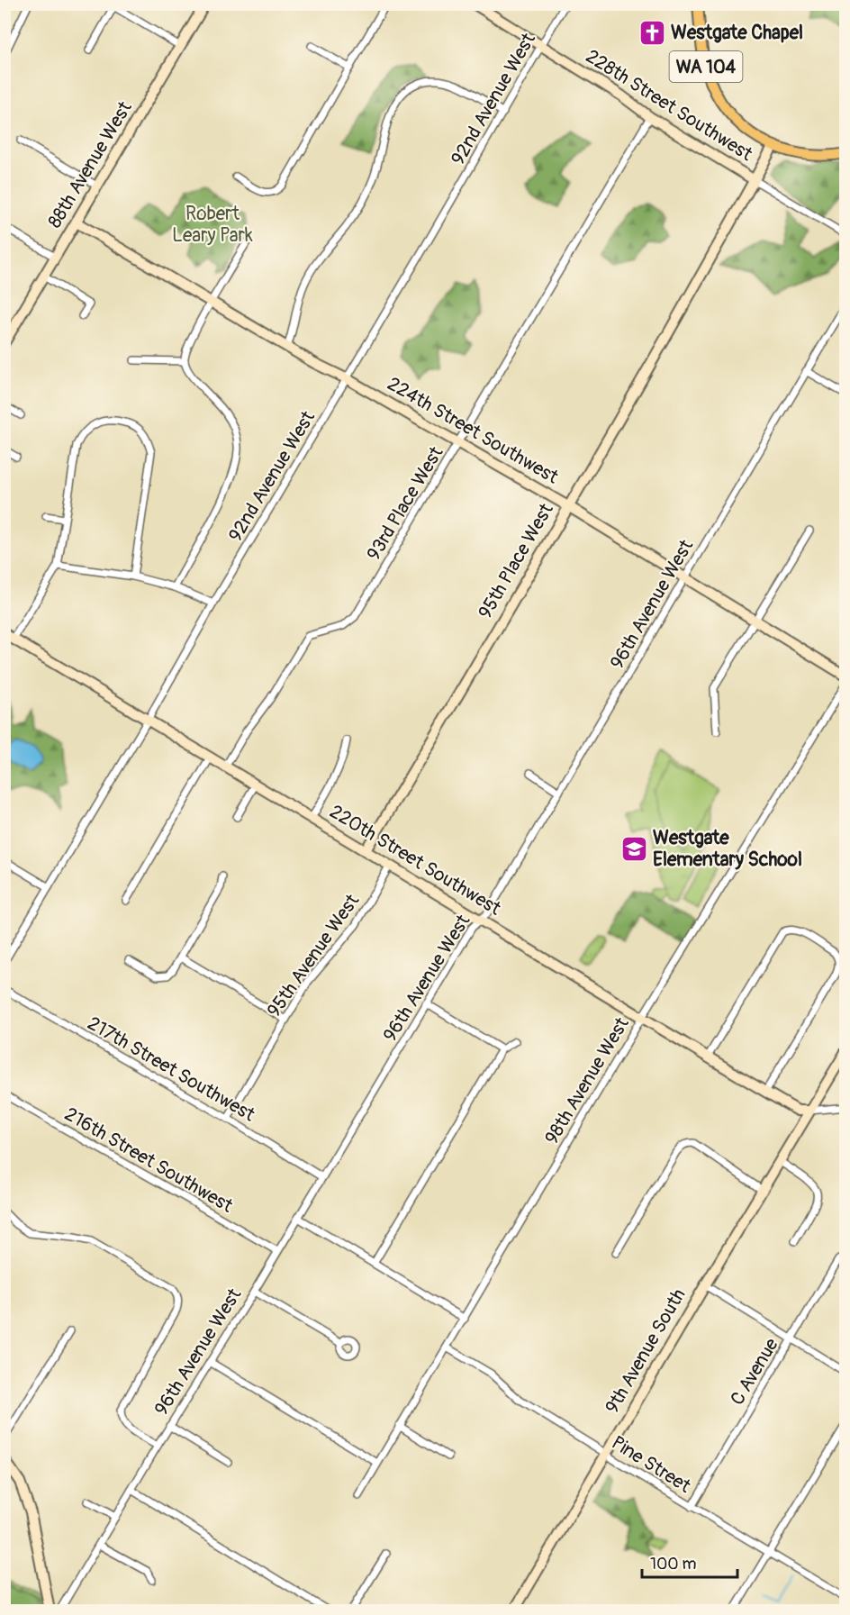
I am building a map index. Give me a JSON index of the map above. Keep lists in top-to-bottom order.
{
  "streets": {
    "main road": ["WA 104"],
    "street": [
      "92nd Avenue West",
      "228th Street Southwest",
      "88th Avenue West",
      "224th Street Southwest",
      "93rd Place West",
      "95th Place West",
      "96th Avenue West",
      "220th Street Southwest",
      "95th Avenue West",
      "217th Street Southwest",
      "98th Avenue West",
      "216th Street Southwest",
      "9th Avenue South",
      "C Avenue",
      "Pine Street"
    ]
  },
  "crossings": [
    ["WA 104", "95th Place West"],
    ["92nd Avenue West", "228th Street Southwest"],
    ["92nd Avenue West", "224th Street Southwest"],
    ["92nd Avenue West", "220th Street Southwest"],
    ["228th Street Southwest", "93rd Place West"],
    ["228th Street Southwest", "95th Place West"],
    ["88th Avenue West", "224th Street Southwest"],
    ["224th Street Southwest", "93rd Place West"],
    ["224th Street Southwest", "95th Place West"],
    ["224th Street Southwest", "96th Avenue West"],
    ["93rd Place West", "220th Street Southwest"],
    ["95th Place West", "220th Street Southwest"],
    ["96th Avenue West", "220th Street Southwest"],
    ["96th Avenue West", "217th Street Southwest"],
    ["96th Avenue West", "216th Street Southwest"],
    ["220th Street Southwest", "95th Avenue West"],
    ["220th Street Southwest", "98th Avenue West"],
    ["220th Street Southwest", "9th Avenue South"],
    ["95th Avenue West", "217th Street Southwest"],
    ["98th Avenue West", "Pine Street"],
    ["9th Avenue South", "Pine Street"],
    ["C Avenue", "Pine Street"]
  ],
  "parks": ["Robert Leary Park"],
  "places": {
    "church": ["Westgate Chapel"],
    "school or university": ["Westgate Elementary School"]
  },
  "scale_bar": "100 m"
}
